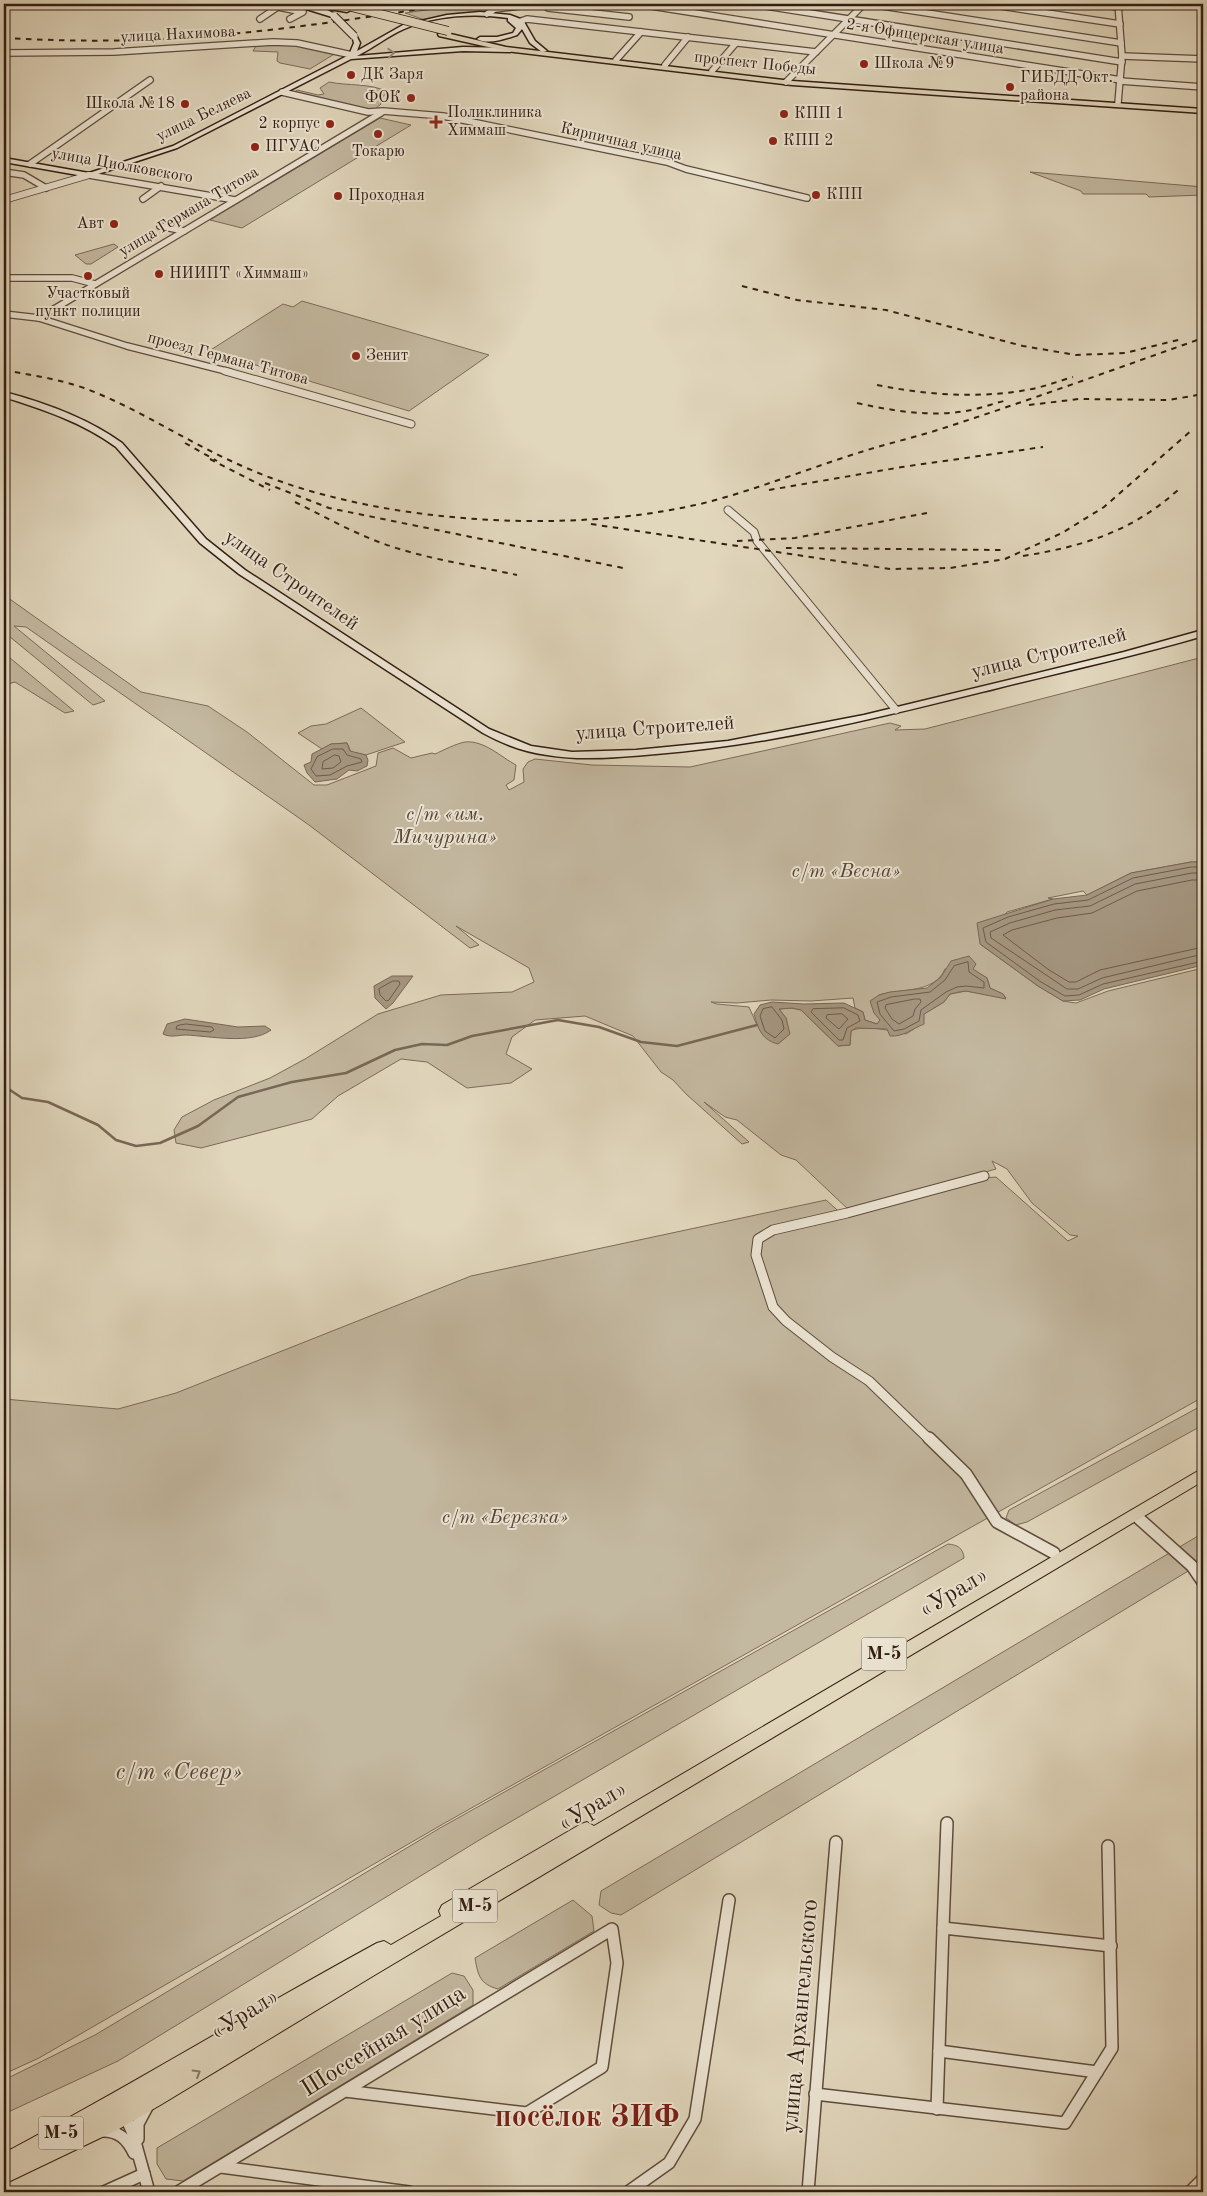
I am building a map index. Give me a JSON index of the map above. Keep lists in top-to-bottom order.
{
  "streets": {
    "highway": ["«Урал»", "М-5"],
    "main road": [
      "проспект Победы",
      "улица Беляева",
      "улица Циолковского",
      "улица Строителей"
    ],
    "street": [
      "улица Нахимова",
      "2-я Офицерская улица",
      "Кирпичная улица",
      "улица Германа Титова",
      "проезд Германа Титова",
      "улица Архангельского",
      "Шоссейная улица"
    ]
  },
  "crossings": [
    ["улица Нахимова", "улица Беляева"],
    ["улица Беляева", "Кирпичная улица"],
    ["улица Беляева", "улица Циолковского"],
    ["Кирпичная улица", "улица Германа Титова"],
    ["улица Циолковского", "улица Германа Титова"],
    ["улица Германа Титова", "проезд Германа Титова"]
  ],
  "districts": ["посёлок ЗИФ"],
  "parks": [
    "с/т «им. Мичурина»",
    "с/т «Весна»",
    "с/т «Березка»",
    "с/т «Север»"
  ],
  "places": {
    "other": [
      "Школа №9",
      "ДК Заря",
      "ГИБДД Окт. района",
      "ФОК",
      "Школа №18",
      "КПП 1",
      "2 корпус",
      "Токарю",
      "КПП 2",
      "ПГУАС",
      "КПП",
      "Проходная",
      "Авт",
      "НИИПТ «Химмаш»",
      "Участковый пункт полиции",
      "Зенит"
    ],
    "health": ["Поликлиника Химмаш"]
  }
}
